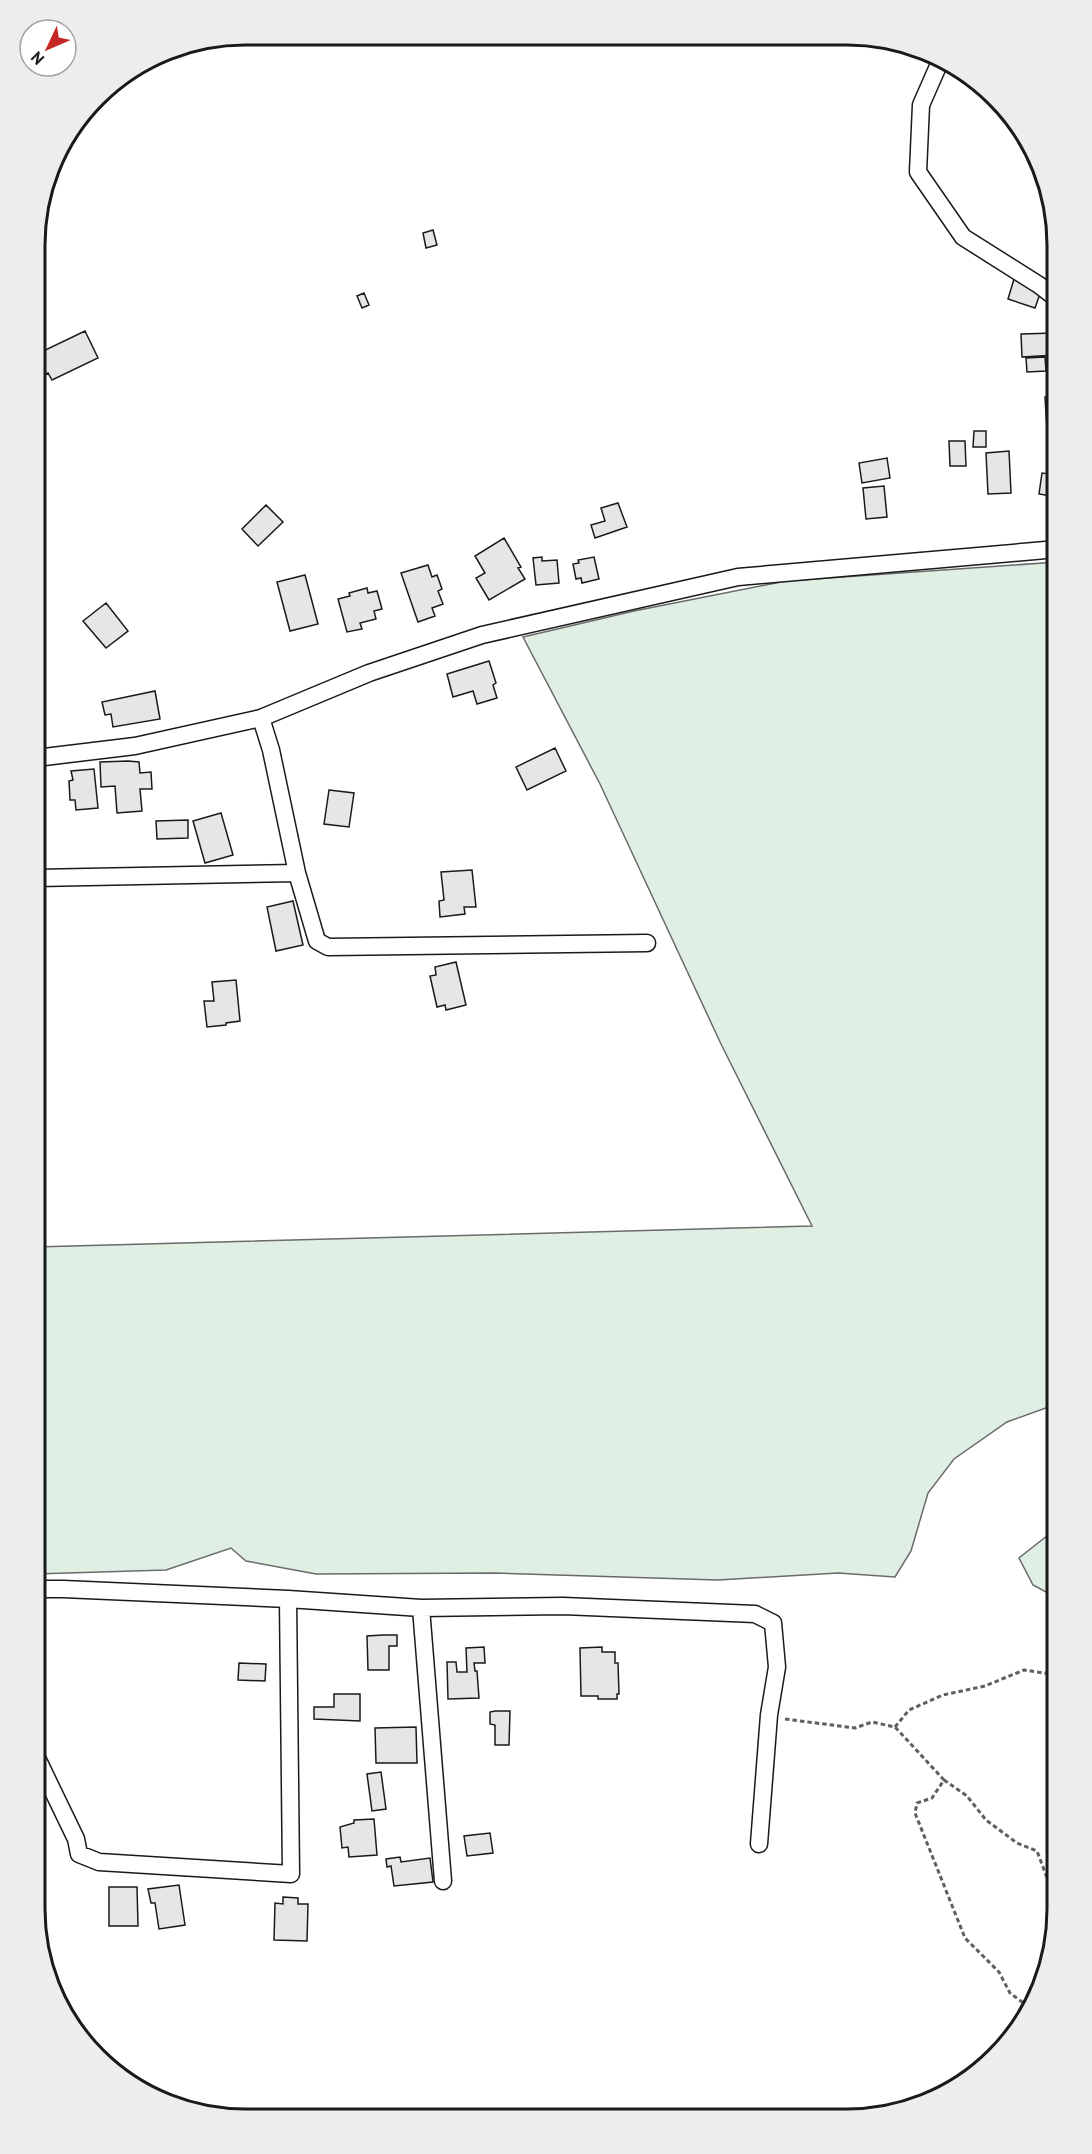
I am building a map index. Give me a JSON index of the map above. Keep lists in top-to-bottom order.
{
  "north": "bottom left"
}
